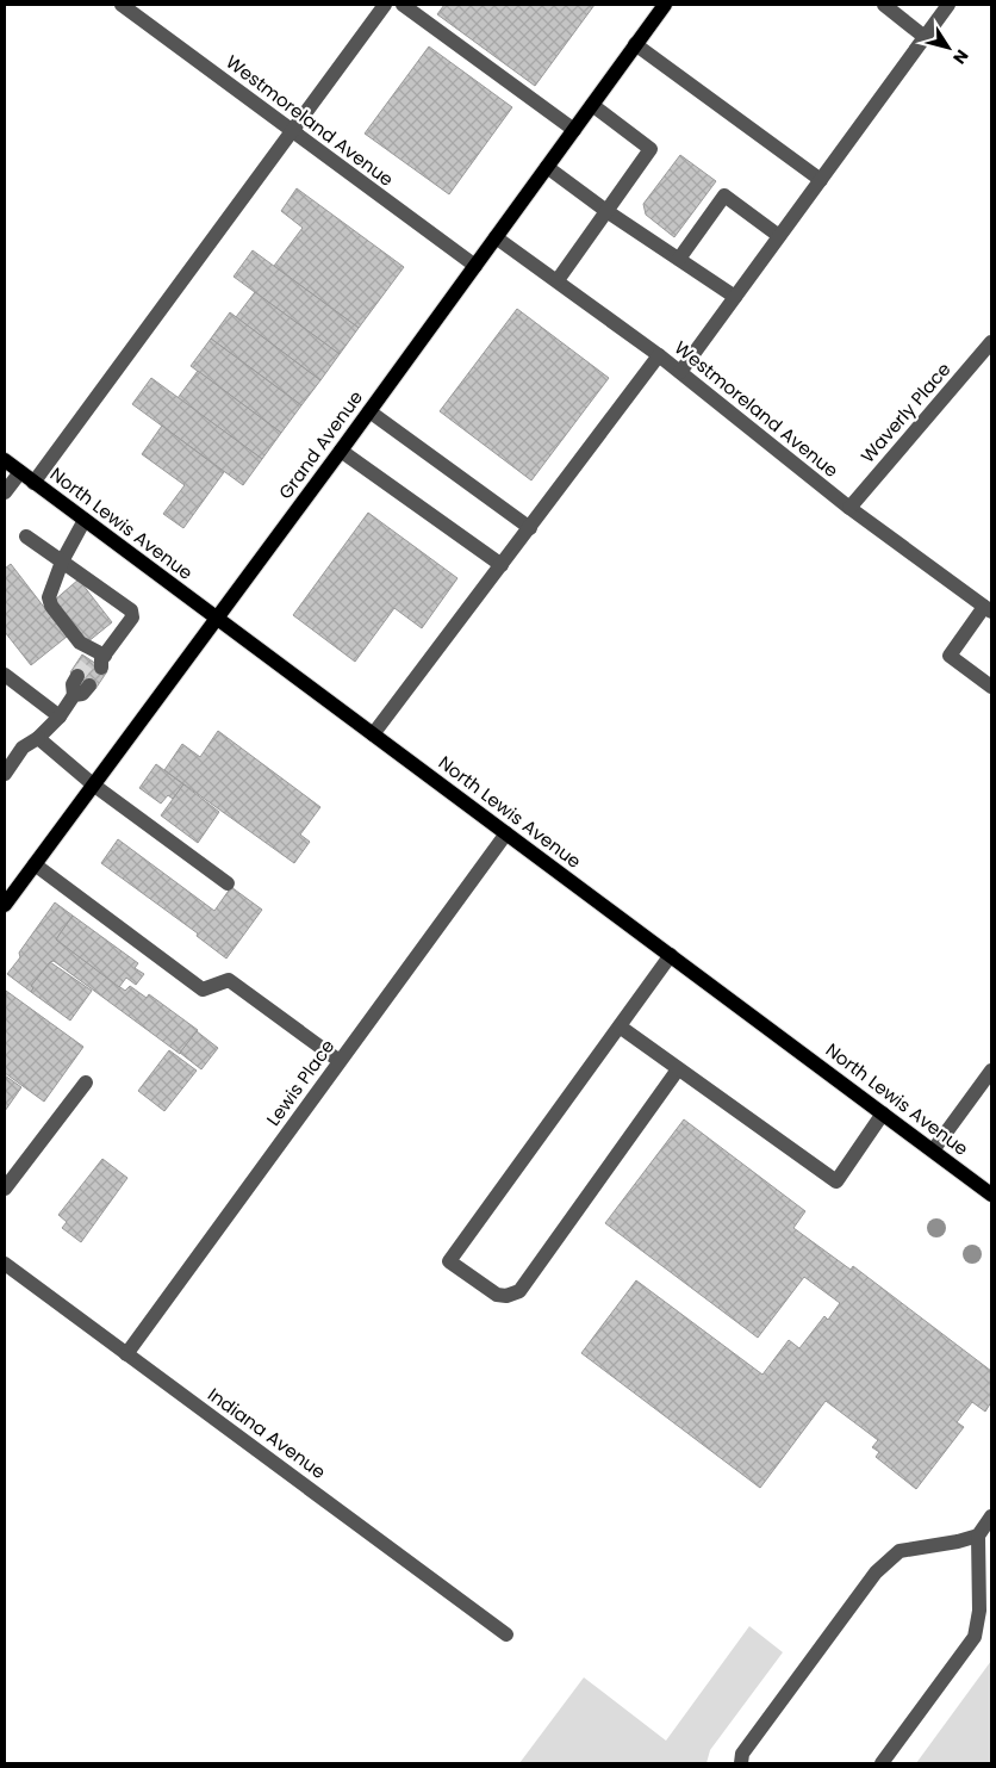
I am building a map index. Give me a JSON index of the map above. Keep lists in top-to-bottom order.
{
  "streets": {
    "main road": ["Grand Avenue", "North Lewis Avenue"],
    "street": [
      "Westmoreland Avenue",
      "Waverly Place",
      "Lewis Place",
      "Indiana Avenue"
    ]
  },
  "crossings": [
    ["Westmoreland Avenue", "Waverly Place"],
    ["Westmoreland Avenue", "Grand Avenue"],
    ["Grand Avenue", "North Lewis Avenue"],
    ["North Lewis Avenue", "Lewis Place"],
    ["Lewis Place", "Indiana Avenue"]
  ],
  "north": "bottom right"
}
